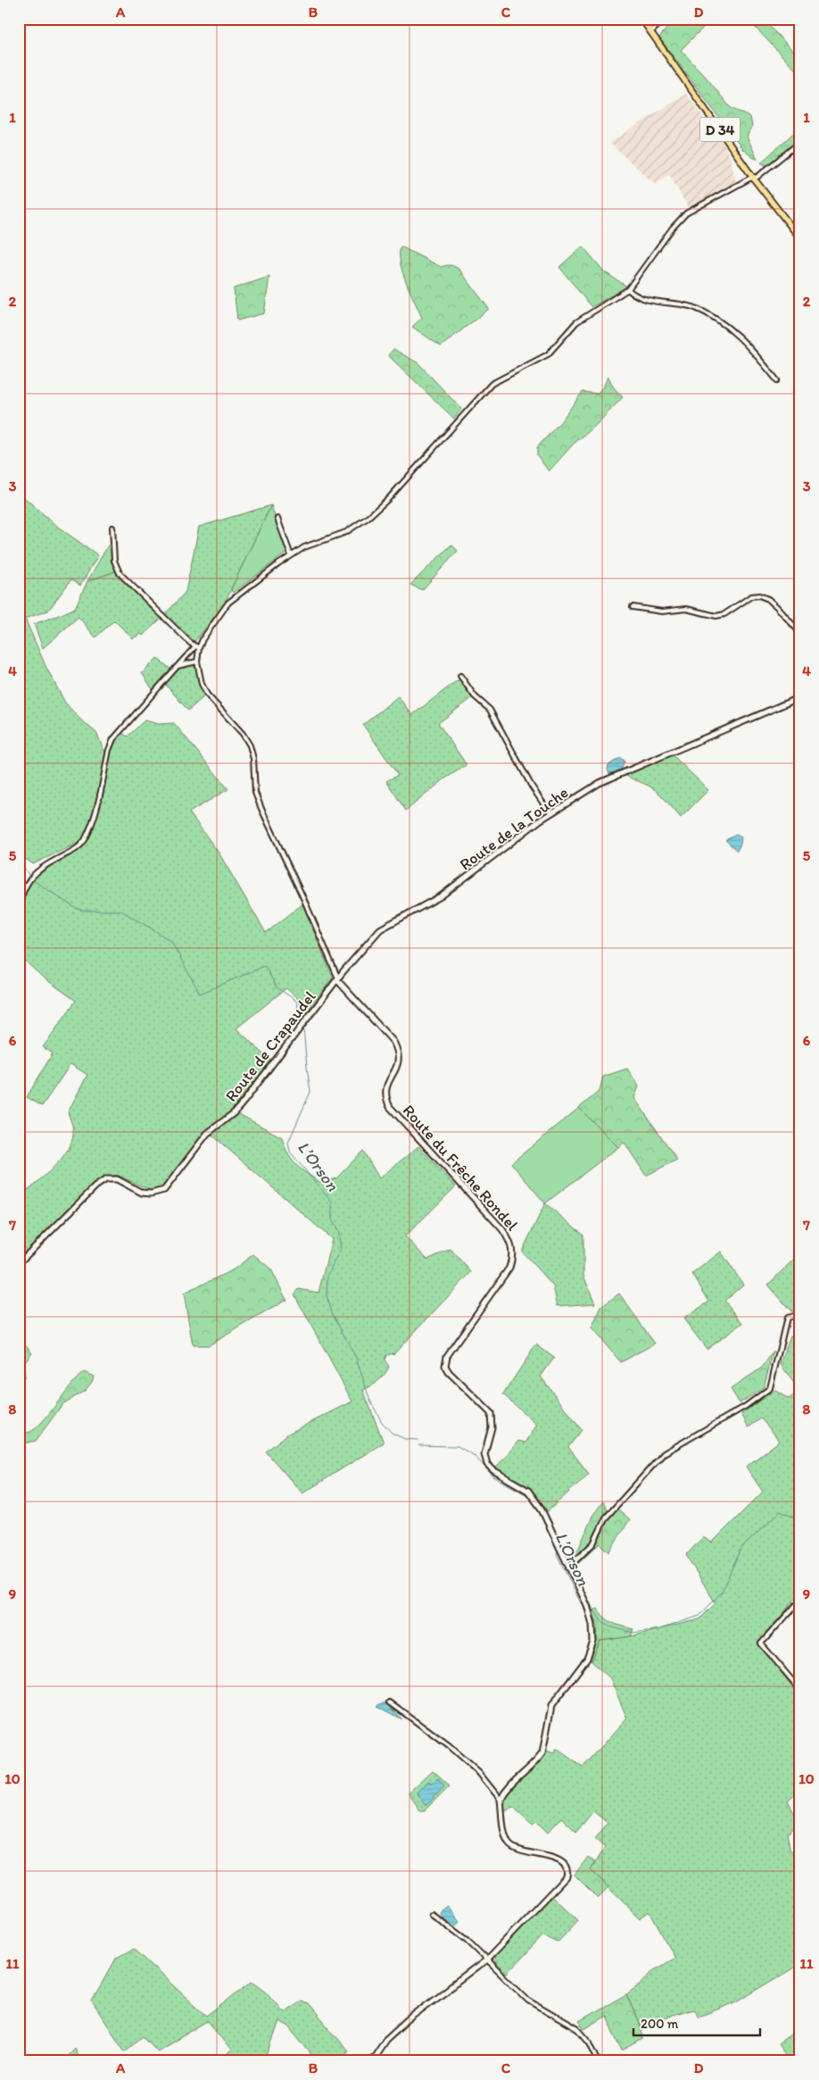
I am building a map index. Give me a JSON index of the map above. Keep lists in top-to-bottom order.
{
  "streets": {
    "main road": ["D 34"],
    "street": ["Route de la Touche", "Route de Crapaudel", "Route du Frêche Rondel"]
  },
  "crossings": [
    ["Route de la Touche", "Route de Crapaudel"],
    ["Route de la Touche", "Route du Frêche Rondel"],
    ["Route de Crapaudel", "Route du Frêche Rondel"]
  ],
  "water": ["L’Orson"],
  "scale_bar": "200 m",
  "grid": {
    "columns": [
      "A",
      "B",
      "C",
      "D"
    ],
    "rows": [
      "1",
      "2",
      "3",
      "4",
      "5",
      "6",
      "7",
      "8",
      "9",
      "10",
      "11"
    ]
  }
}
